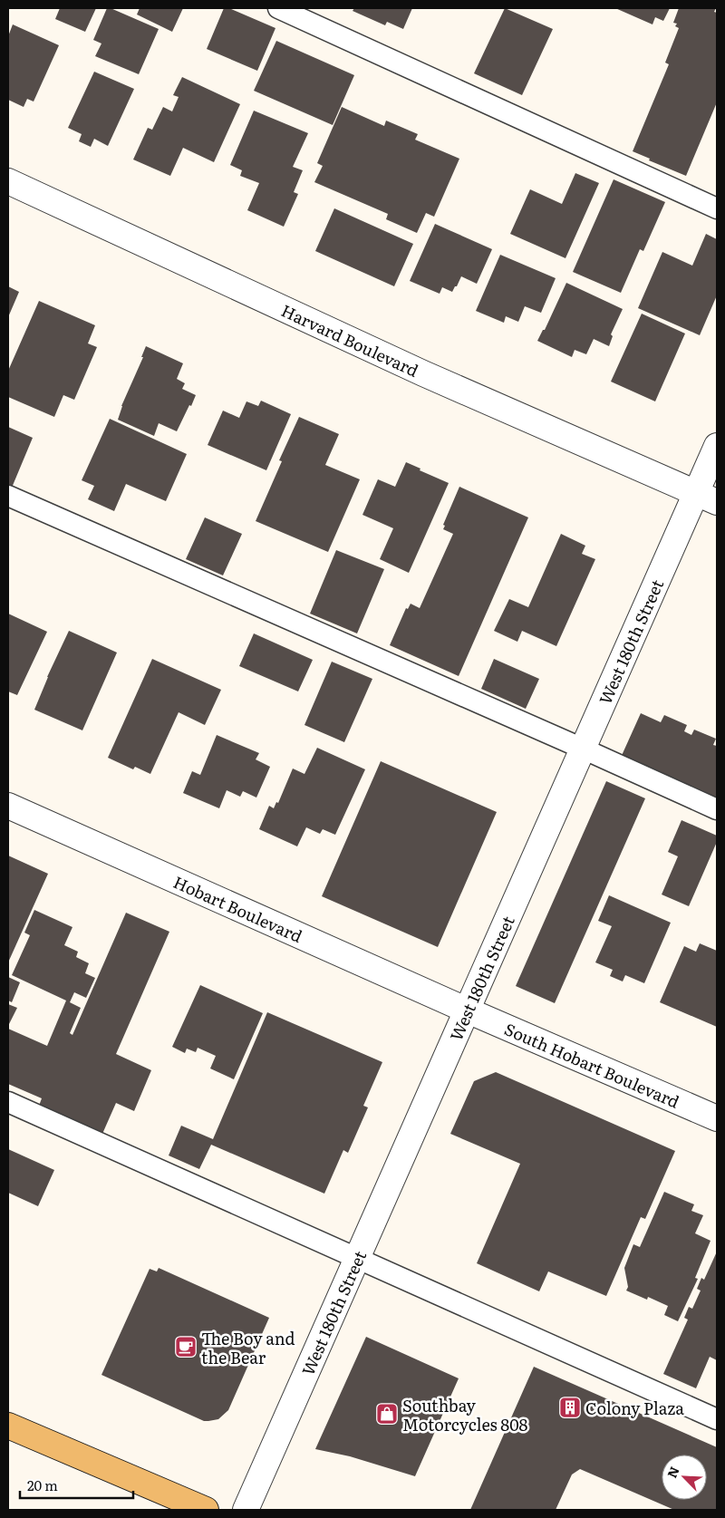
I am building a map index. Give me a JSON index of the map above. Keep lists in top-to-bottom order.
{
  "streets": {
    "street": [
      "Harvard Boulevard",
      "West 180th Street",
      "Hobart Boulevard",
      "South Hobart Boulevard"
    ]
  },
  "crossings": [
    ["Harvard Boulevard", "West 180th Street"],
    ["West 180th Street", "Hobart Boulevard"],
    ["West 180th Street", "South Hobart Boulevard"],
    ["Hobart Boulevard", "South Hobart Boulevard"]
  ],
  "places": {
    "cafe": ["The Boy and the Bear"],
    "building": ["Colony Plaza"],
    "shop": ["Southbay Motorcycles 808"]
  },
  "scale_bar": "20 m",
  "north": "top left"
}
